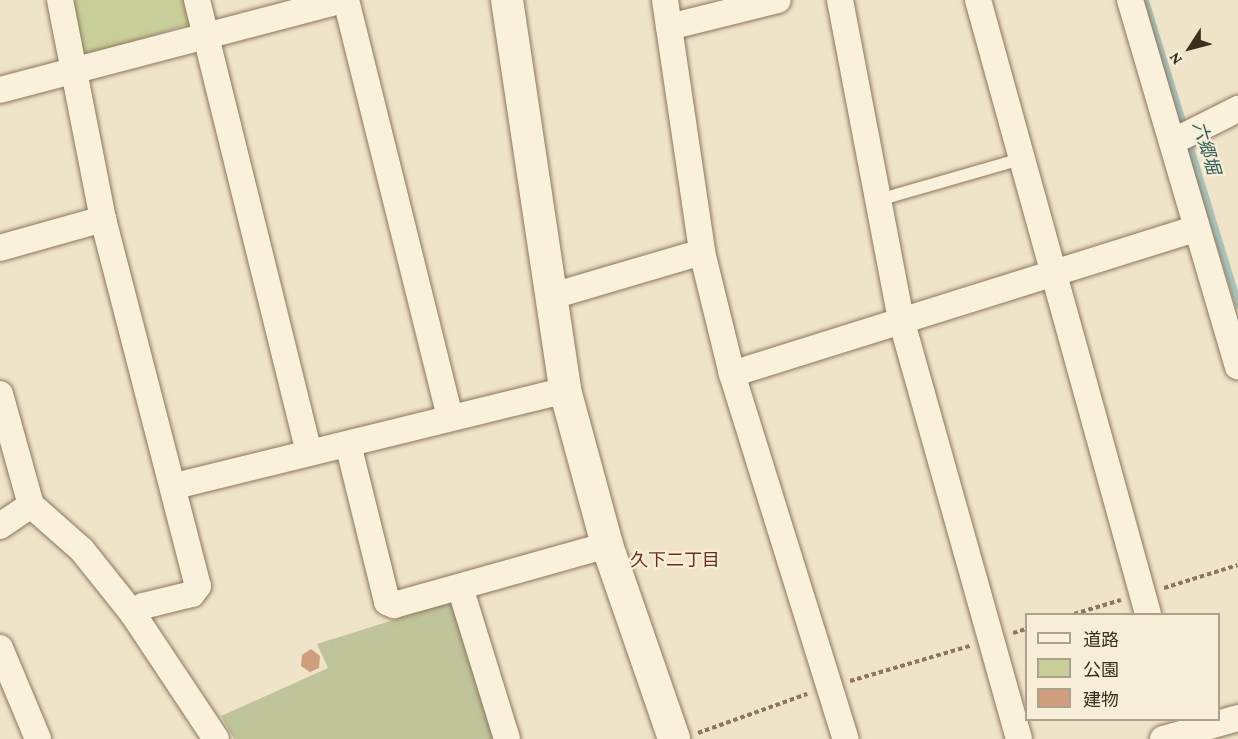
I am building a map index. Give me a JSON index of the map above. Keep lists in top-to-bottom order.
{
  "districts": ["久下二丁目"],
  "water": ["六郷堀"],
  "legend": ["道路", "公園", "建物"],
  "north": "bottom left"
}
